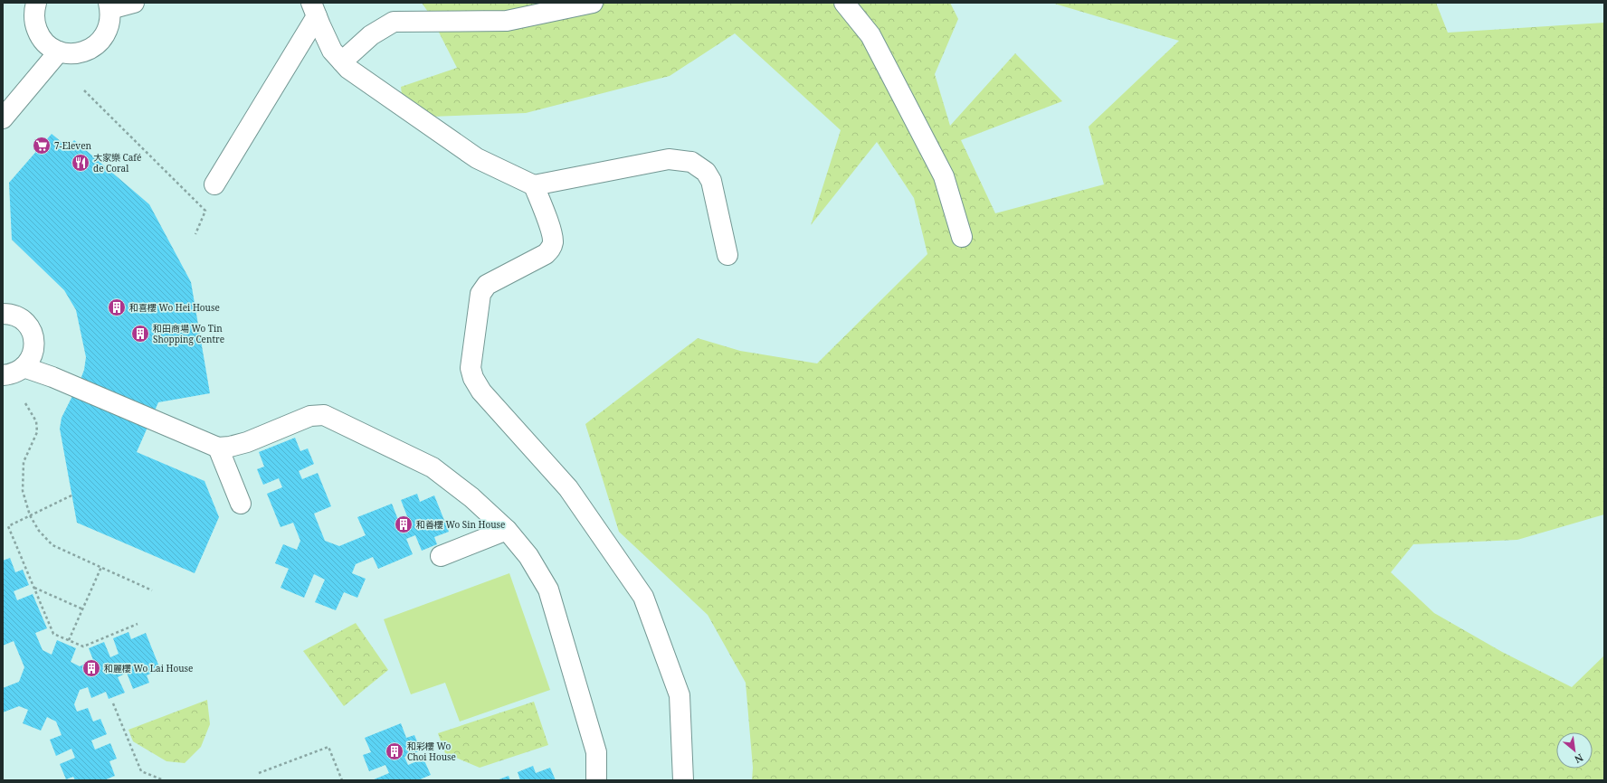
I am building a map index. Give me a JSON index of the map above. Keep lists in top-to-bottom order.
{
  "places": {
    "supermarket": ["7-Eleven"],
    "restaurant": ["大家樂 Café de Coral"],
    "building": [
      "和喜樓 Wo Hei House",
      "和田商場 Wo Tin Shopping Centre",
      "和善樓 Wo Sin House",
      "和麗樓 Wo Lai House",
      "和彩樓 Wo Choi House"
    ]
  },
  "north": "bottom right"
}
